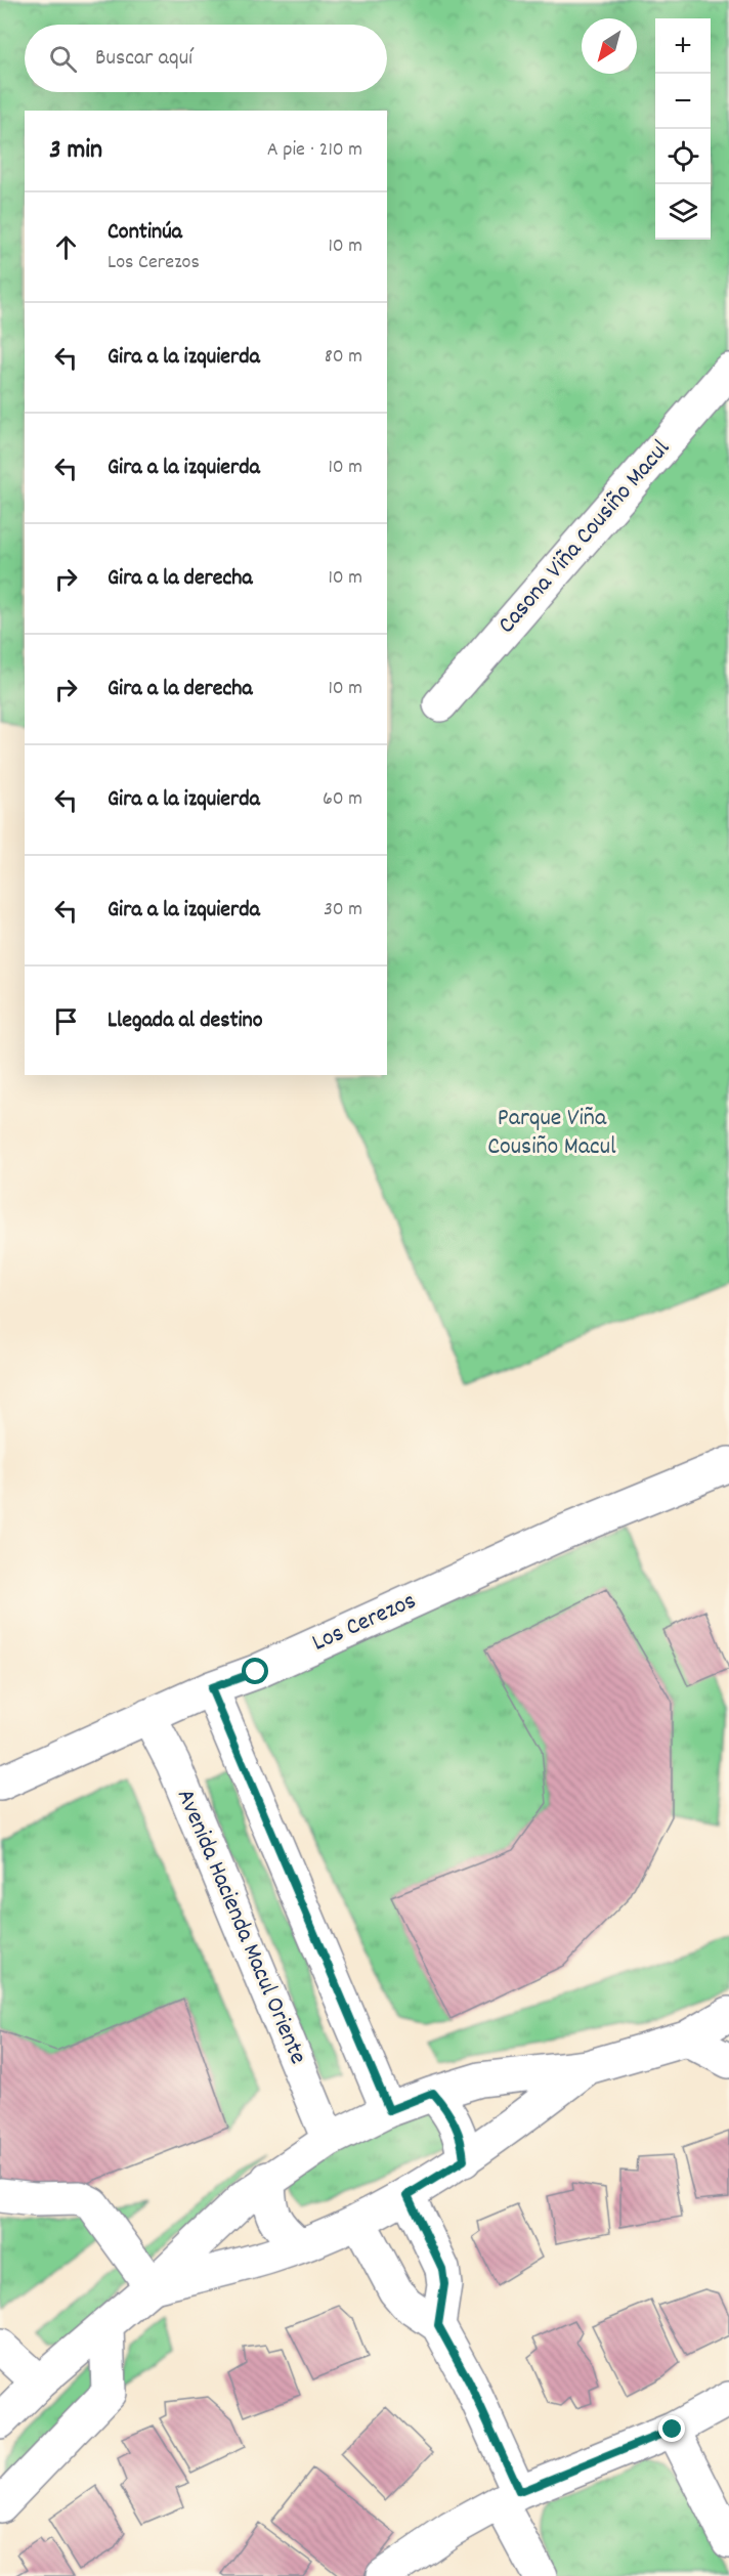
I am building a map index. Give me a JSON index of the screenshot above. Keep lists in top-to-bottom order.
{
  "streets": {
    "street": ["Casona Viña Cousiño Macul", "Los Cerezos", "Avenida Hacienda Macul Oriente"]
  },
  "crossings": [
    ["Los Cerezos", "Avenida Hacienda Macul Oriente"]
  ],
  "parks": ["Parque Viña Cousiño Macul"],
  "north": "bottom left",
  "page": {
    "map_buttons": ["+", "−"],
    "search": "Buscar aquí",
    "heading": ["3 min", "A pie · 210 m"],
    "list": [
      ["Continúa", "Los Cerezos", "10 m"],
      ["Gira a la izquierda", "80 m"],
      ["Gira a la izquierda", "10 m"],
      ["Gira a la derecha", "10 m"],
      ["Gira a la derecha", "10 m"],
      ["Gira a la izquierda", "60 m"],
      ["Gira a la izquierda", "30 m"],
      "Llegada al destino"
    ]
  }
}
